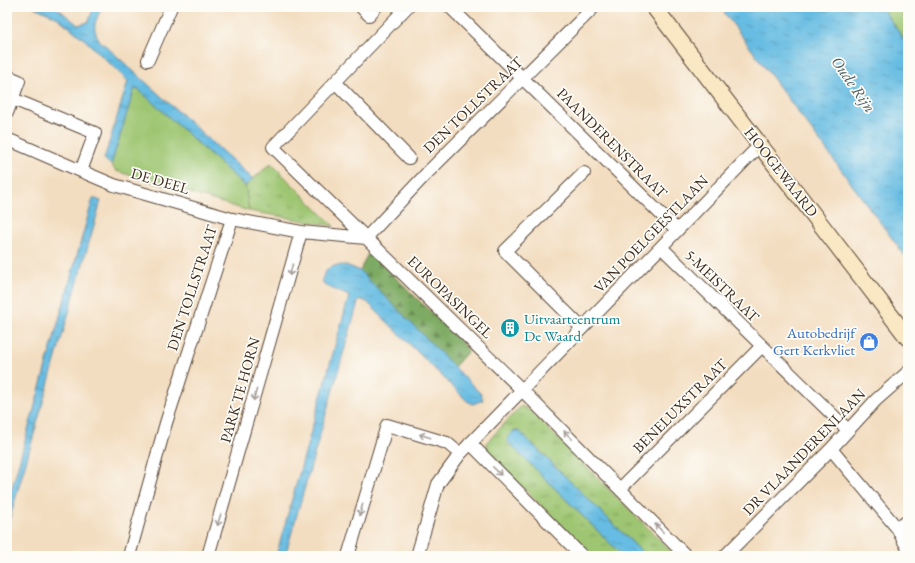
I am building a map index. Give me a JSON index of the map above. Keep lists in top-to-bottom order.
{
  "streets": {
    "street": [
      "DEN TOLLSTRAAT",
      "PAANDERENSTRAAT",
      "HOOGEWAARD",
      "DE DEEL",
      "VAN POELGEESTLAAN",
      "5-MEISTRAAT",
      "EUROPASINGEL",
      "PARK TE HORN",
      "BENELUXSTRAAT",
      "DR VLAANDERENLAAN"
    ]
  },
  "crossings": [
    ["DEN TOLLSTRAAT", "PAANDERENSTRAAT"],
    ["DEN TOLLSTRAAT", "DE DEEL"],
    ["DEN TOLLSTRAAT", "EUROPASINGEL"],
    ["DEN TOLLSTRAAT", "PARK TE HORN"],
    ["PAANDERENSTRAAT", "VAN POELGEESTLAAN"],
    ["HOOGEWAARD", "VAN POELGEESTLAAN"],
    ["VAN POELGEESTLAAN", "5-MEISTRAAT"],
    ["VAN POELGEESTLAAN", "EUROPASINGEL"],
    ["5-MEISTRAAT", "BENELUXSTRAAT"],
    ["5-MEISTRAAT", "DR VLAANDERENLAAN"],
    ["EUROPASINGEL", "BENELUXSTRAAT"]
  ],
  "one_way": ["PARK TE HORN"],
  "water": ["Oude Rijn"],
  "places": {
    "building": ["Uitvaartcentrum De Waard"],
    "shop": ["Autobedrijf Gert Kerkvliet"]
  }
}
